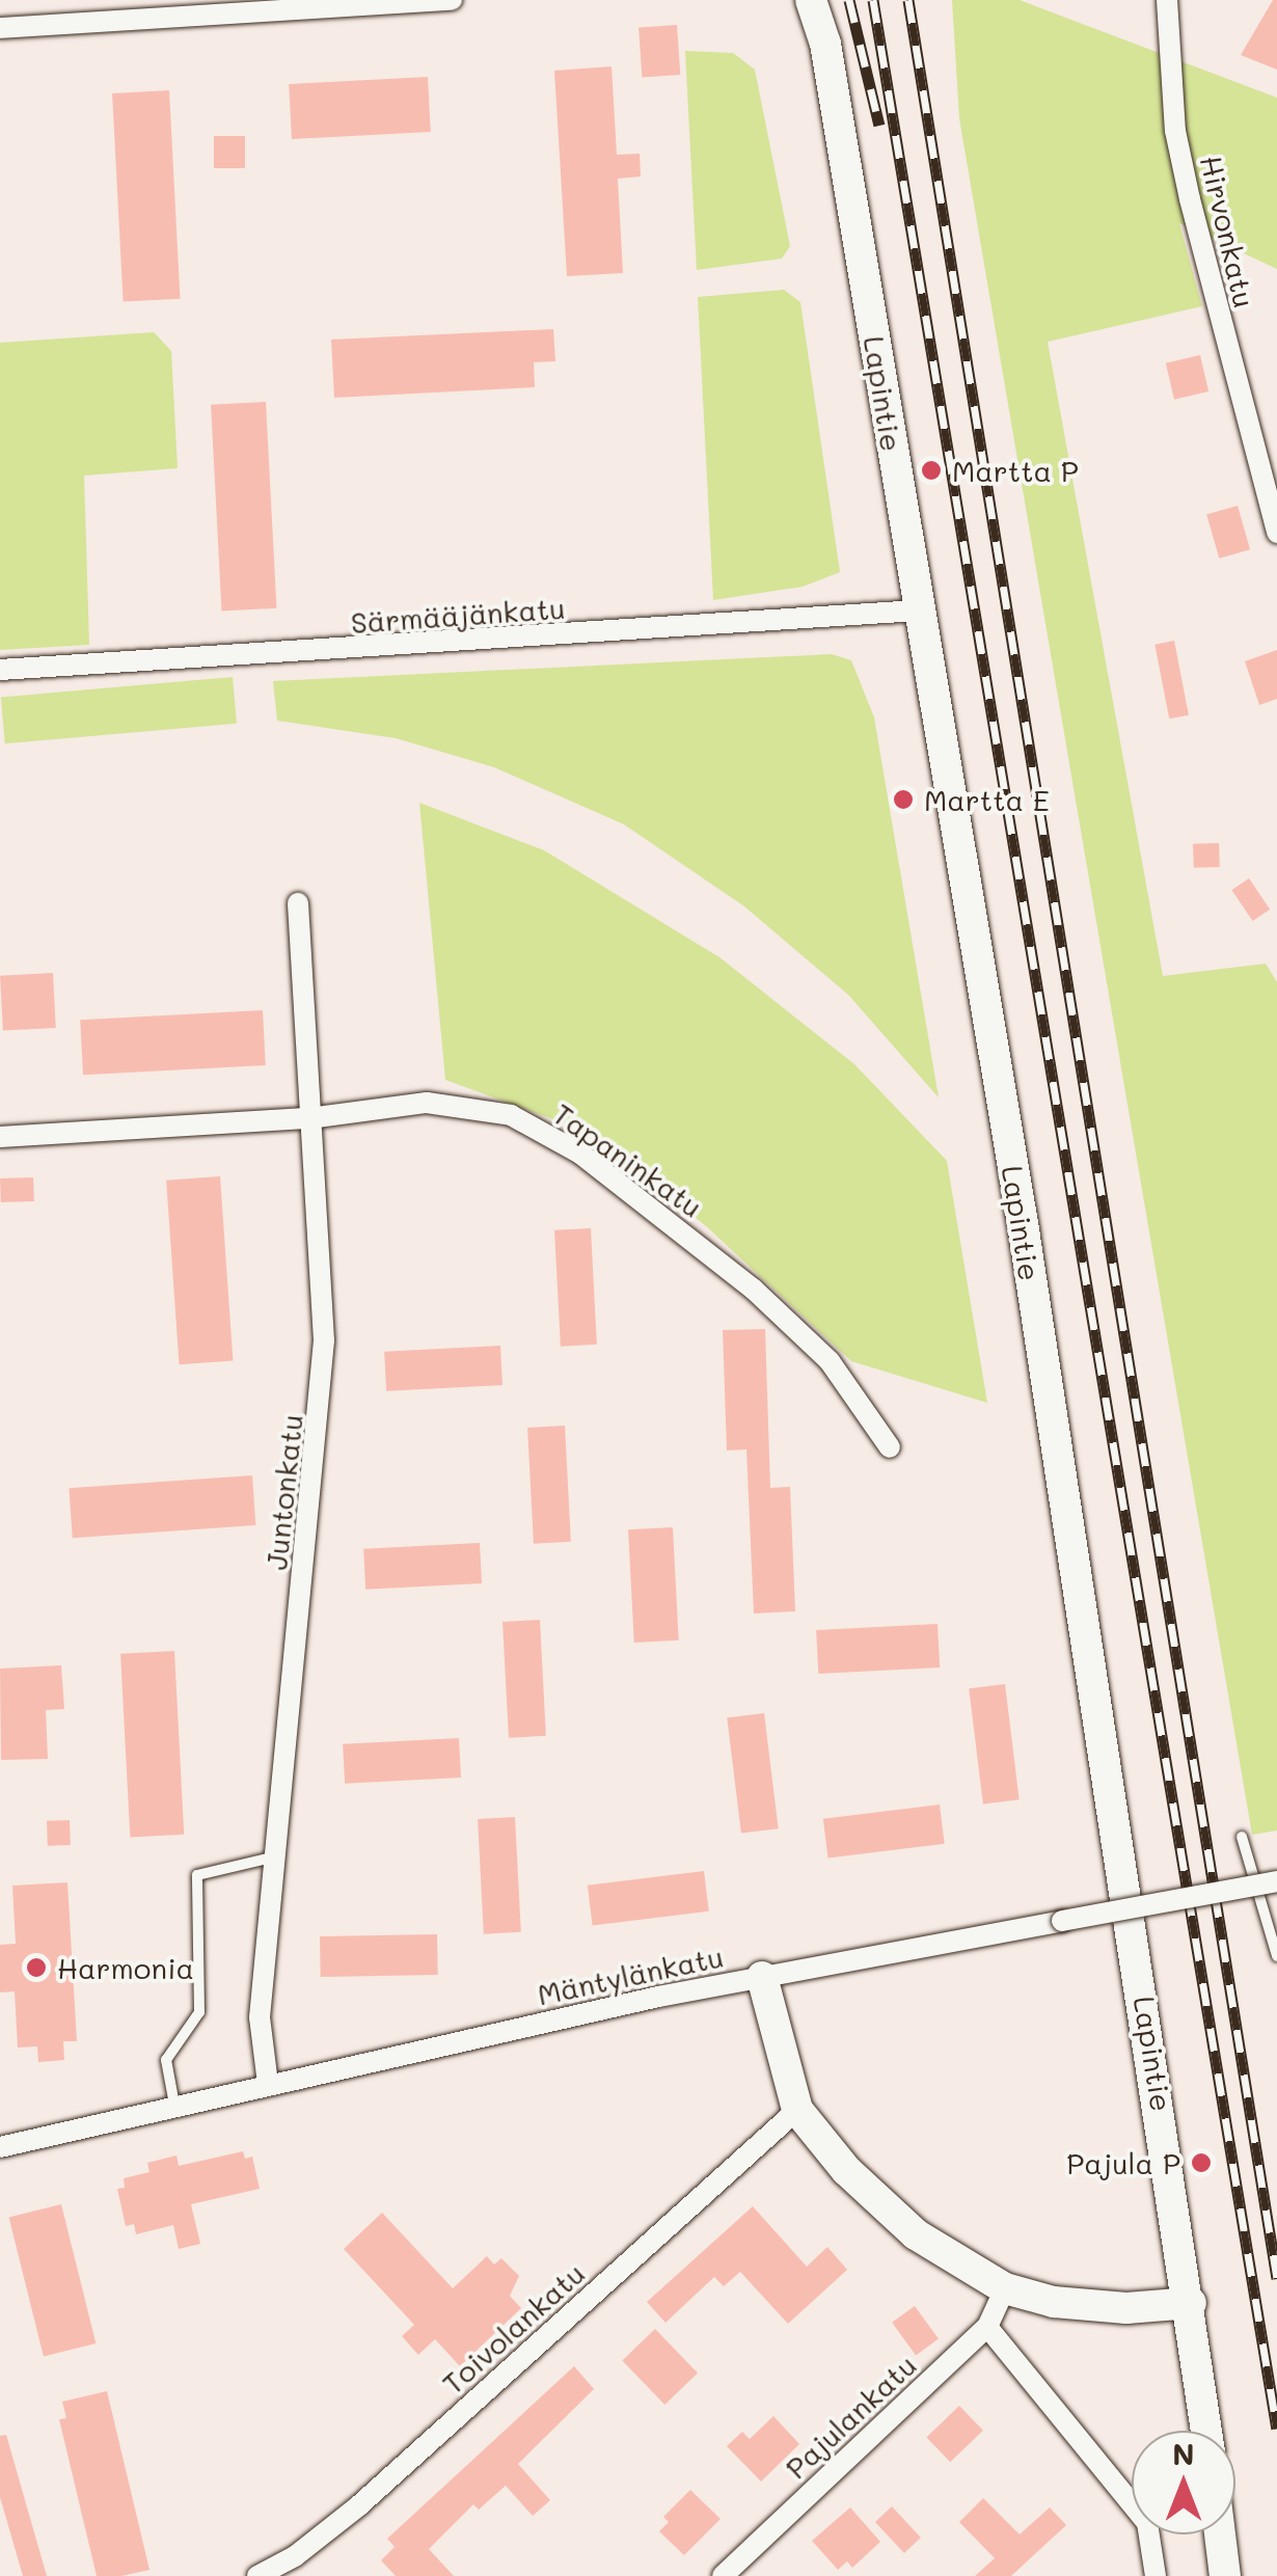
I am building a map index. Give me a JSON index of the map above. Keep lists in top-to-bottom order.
{
  "streets": {
    "main road": ["Lapintie"],
    "street": [
      "Hirvonkatu",
      "Särmääjänkatu",
      "Tapaninkatu",
      "Juntonkatu",
      "Mäntylänkatu",
      "Toivolankatu",
      "Pajulankatu"
    ]
  },
  "crossings": [
    ["Lapintie", "Särmääjänkatu"],
    ["Tapaninkatu", "Juntonkatu"],
    ["Juntonkatu", "Mäntylänkatu"]
  ],
  "places": [
    "Martta P",
    "Martta E",
    "Harmonia",
    "Pajula P"
  ],
  "north": "top"
}
